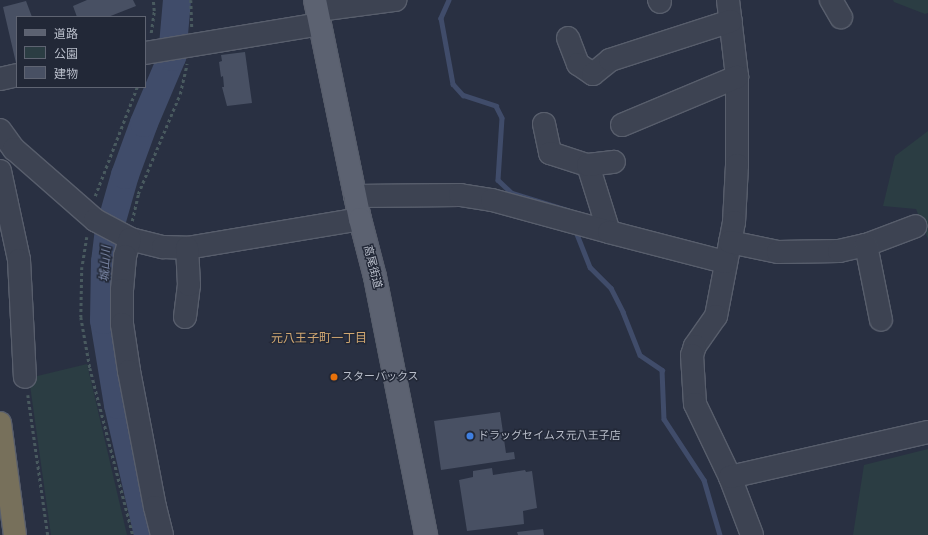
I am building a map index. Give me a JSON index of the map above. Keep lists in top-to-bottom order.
{
  "streets": {
    "main road": ["高尾街道"]
  },
  "districts": ["元八王子町一丁目"],
  "water": ["城山川"],
  "places": ["スターバックス", "ドラッグセイムス元八王子店"],
  "legend": ["道路", "公園", "建物"]
}
